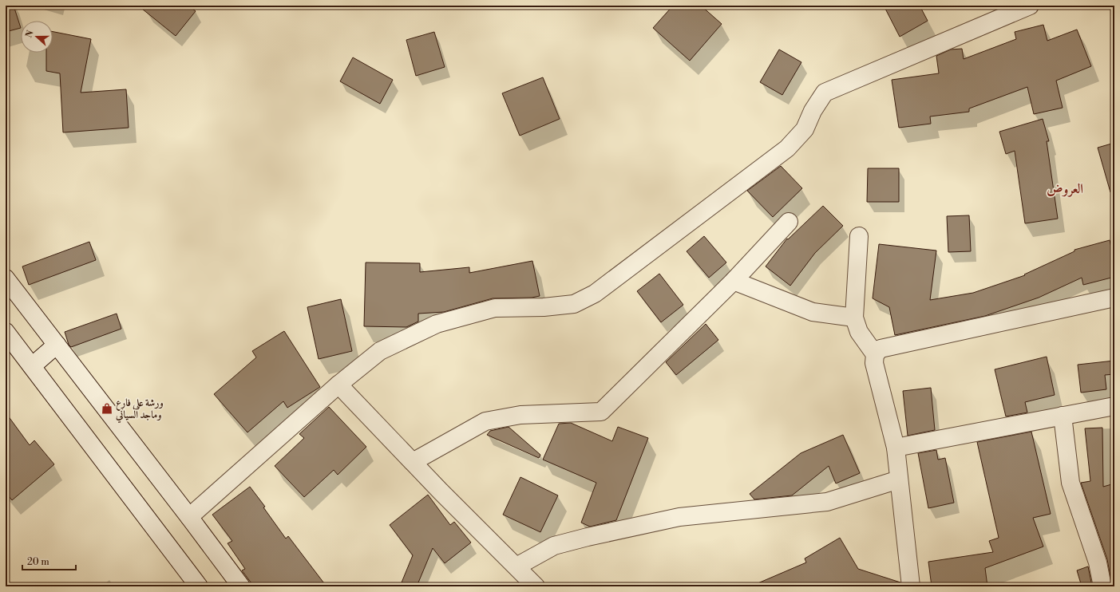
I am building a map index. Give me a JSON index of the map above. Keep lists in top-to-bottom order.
{
  "districts": ["العروض"],
  "places": {
    "shop": ["ورشة علي فارع وماجد السياني"]
  },
  "scale_bar": "20 m",
  "north": "left"
}
